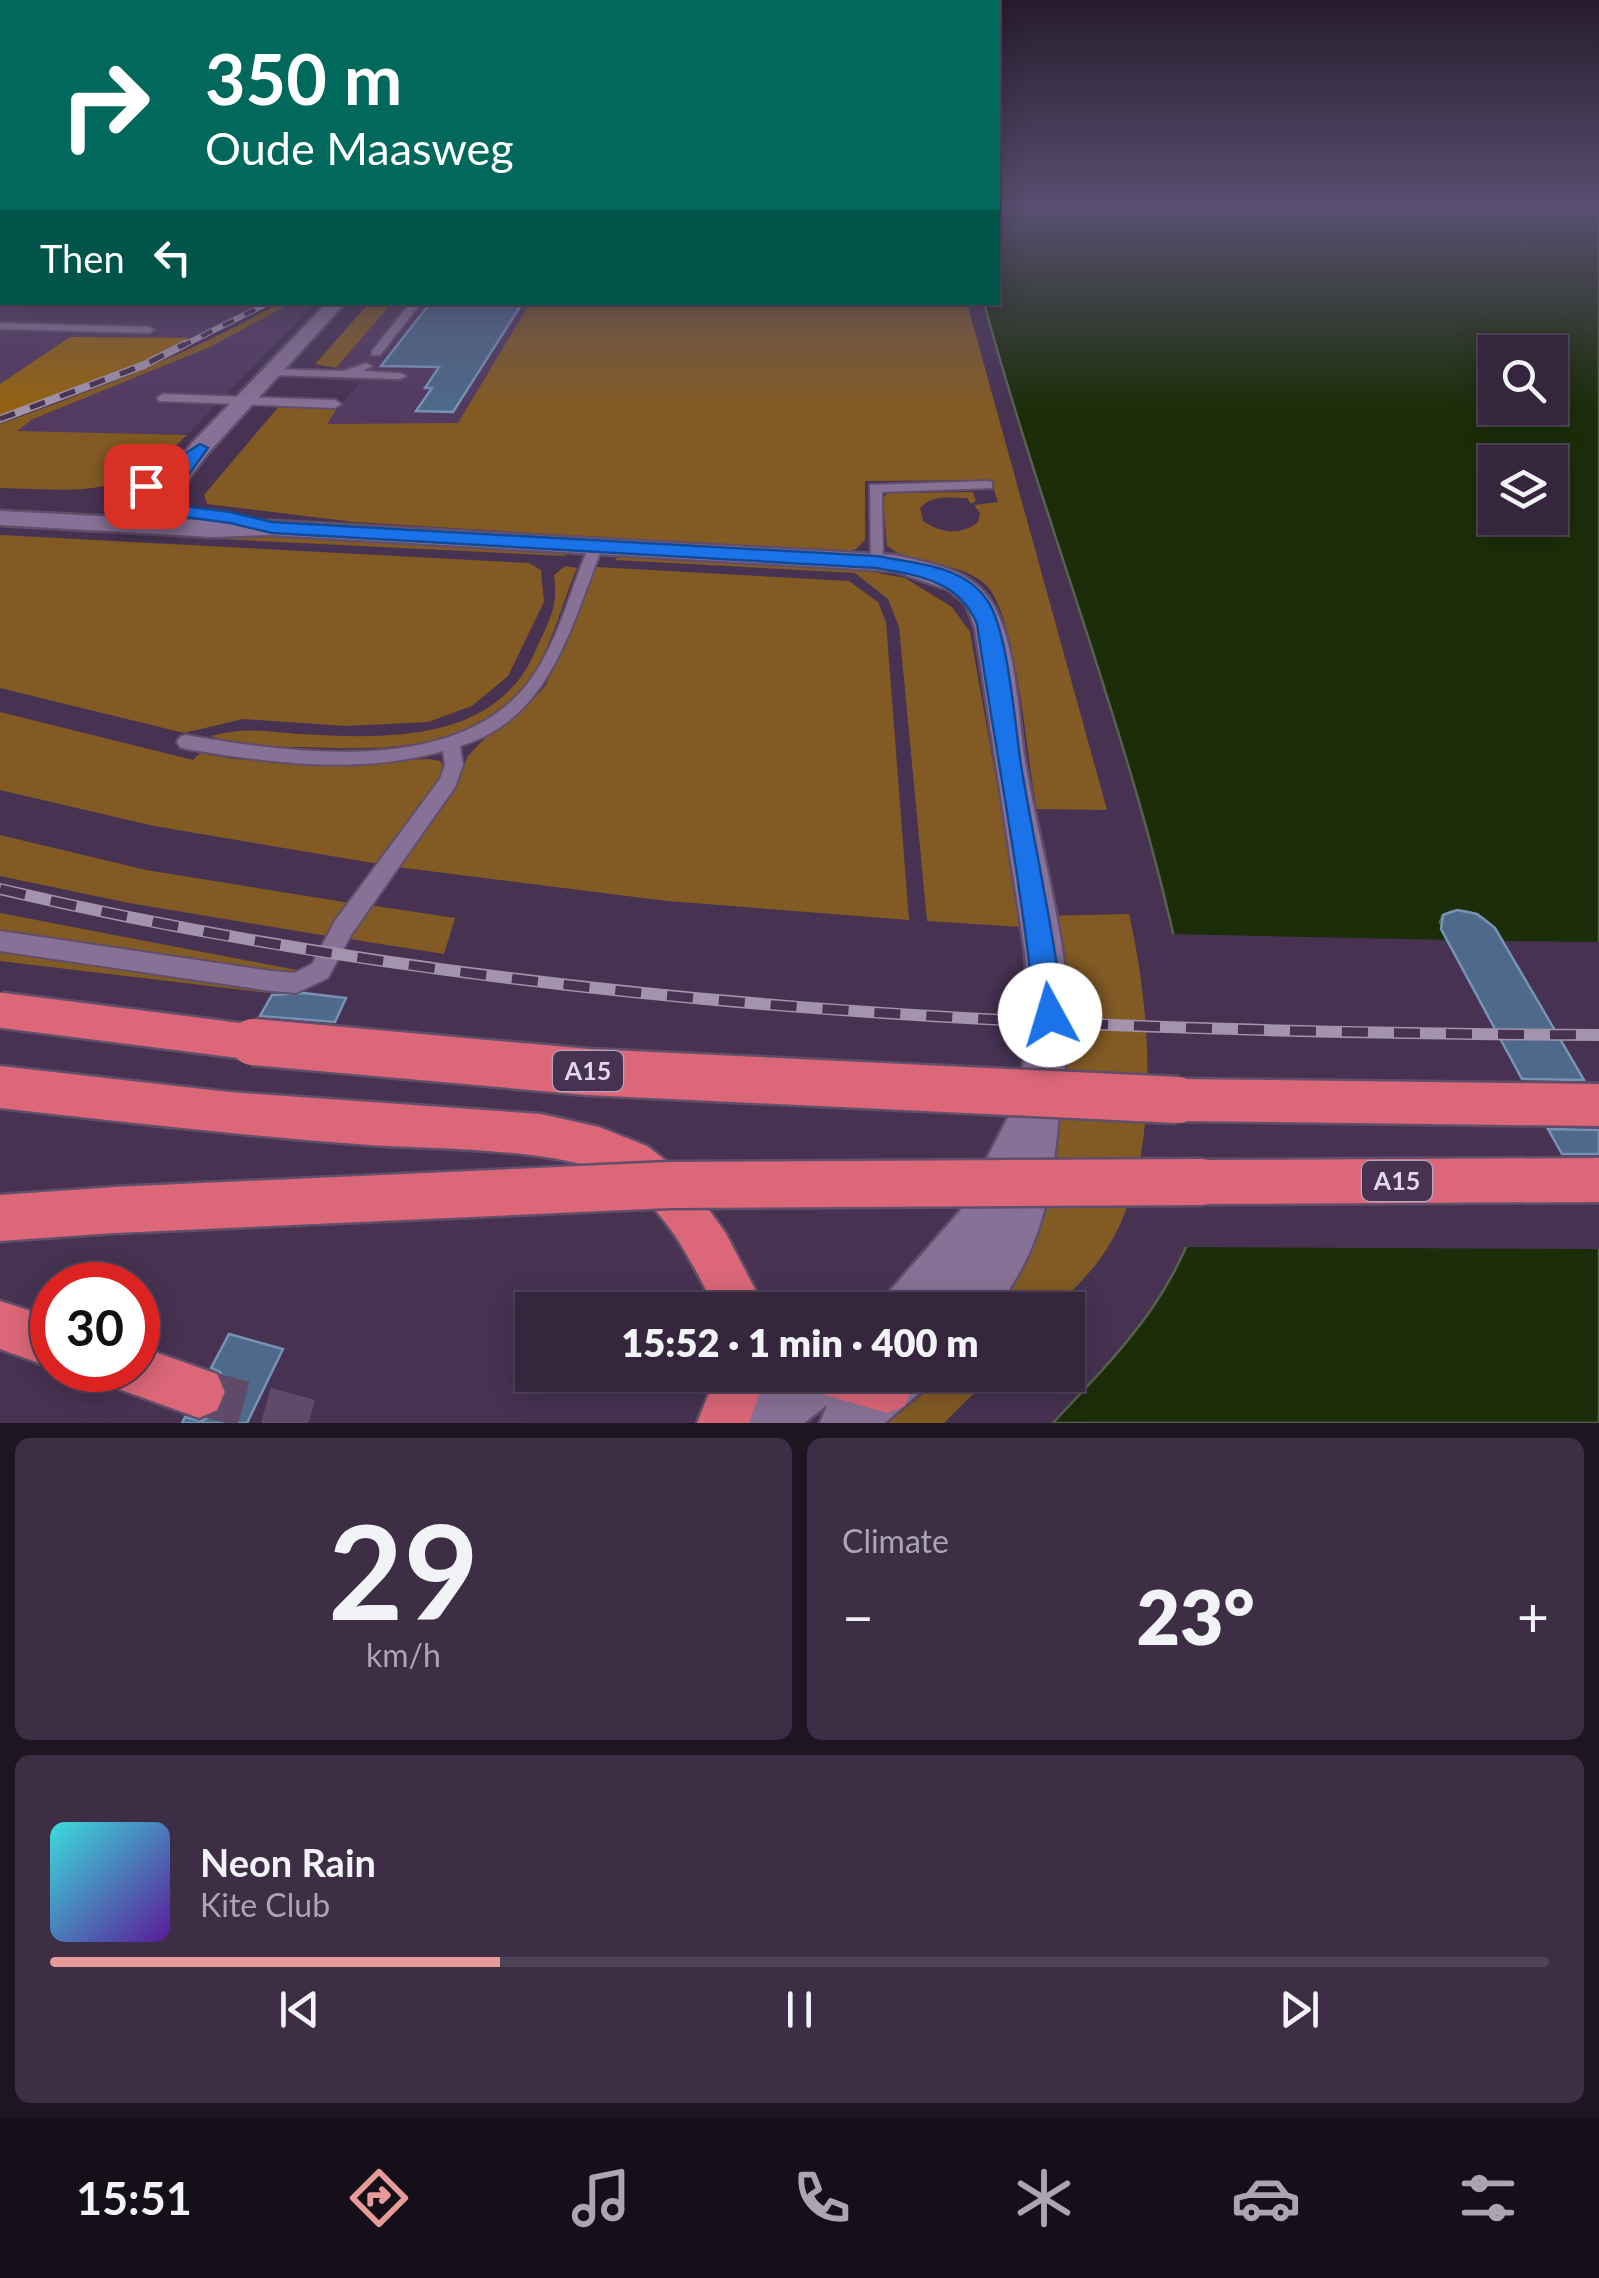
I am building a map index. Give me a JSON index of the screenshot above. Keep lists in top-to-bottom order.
{
  "streets": {
    "highway": ["A15"]
  },
  "page": {
    "turn": ["350 m", "Oude Maasweg"],
    "then": "Then",
    "limit": "30",
    "trip": "15:52 · 1 min · 400 m",
    "tile": [
      ["29", "km/h"],
      "Climate"
    ],
    "heat": ["−", "23°", "+"],
    "song": ["Neon Rain", "Kite Club"],
    "tabs": "15:51"
  }
}
